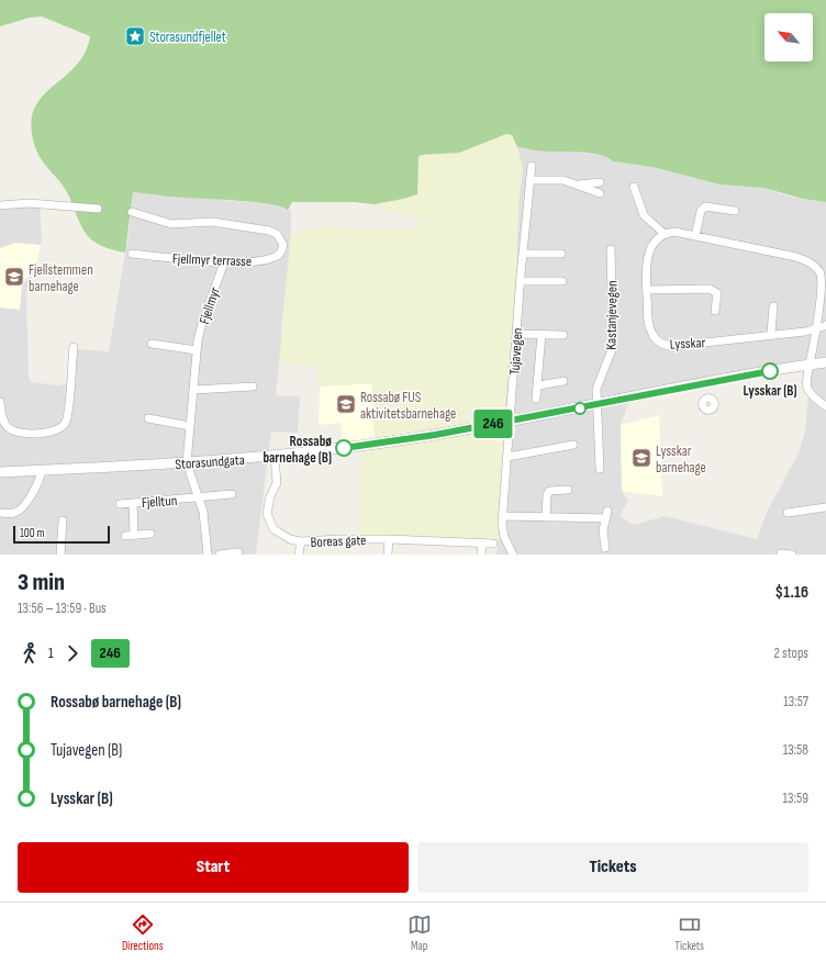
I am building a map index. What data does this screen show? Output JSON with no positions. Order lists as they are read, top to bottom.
{
  "streets": {
    "street": [
      "Fjellmyr terrasse",
      "Fjellmyr",
      "Kastanjevegen",
      "Lysskar",
      "Tujavegen",
      "Storasundgata",
      "Fjelltun",
      "Boreas gate"
    ]
  },
  "crossings": [
    ["Fjellmyr terrasse", "Fjellmyr"],
    ["Fjellmyr", "Storasundgata"],
    ["Fjellmyr", "Fjelltun"],
    ["Kastanjevegen", "Storasundgata"],
    ["Tujavegen", "Storasundgata"],
    ["Storasundgata", "Fjelltun"],
    ["Storasundgata", "Boreas gate"]
  ],
  "places": {
    "place": ["Storasundfjellet"],
    "school or university": ["Fjellstemmen barnehage", "Rossabø FUS aktivitetsbarnehage", "Lysskar barnehage"],
    "other": ["Lysskar (B)", "Rossabø barnehage (B)"]
  },
  "lines": ["bus line 246"],
  "scale_bar": "100 m",
  "north": "top left",
  "page": {
    "on_map": "246",
    "scale": "100 m",
    "heading": ["3 min", "13:56 – 13:59 · Bus", "$1.16"],
    "legs": ["1", "246", "2 stops"],
    "list": [
      {
        "name": "Rossabø barnehage (B)",
        "value": "13:57"
      },
      {
        "name": "Tujavegen (B)",
        "value": "13:58"
      },
      {
        "name": "Lysskar (B)",
        "value": "13:59"
      }
    ],
    "buttons": ["Start", "Tickets"],
    "tabs": ["Directions", "Map", "Tickets"]
  }
}
